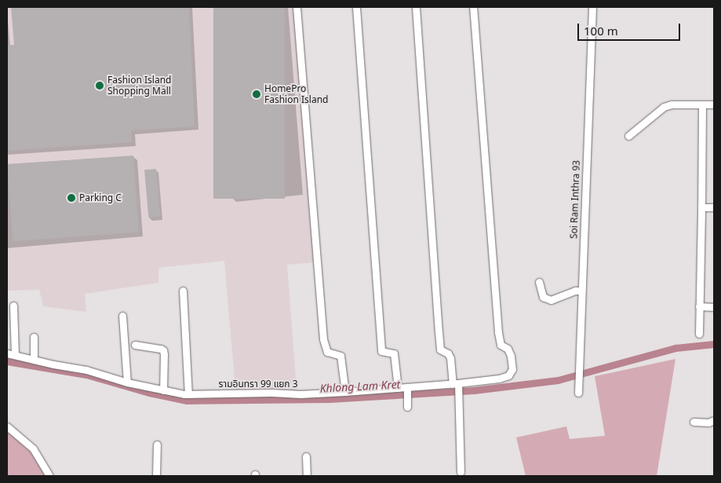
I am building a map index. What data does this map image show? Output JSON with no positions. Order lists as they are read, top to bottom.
{
  "streets": {
    "street": ["Soi Ram Inthra 93", "รามอินทรา 99 แยก 3"]
  },
  "water": ["Khlong Lam Kret"],
  "places": ["Fashion Island Shopping Mall", "HomePro Fashion Island", "Parking C"],
  "scale_bar": "100 m"
}
